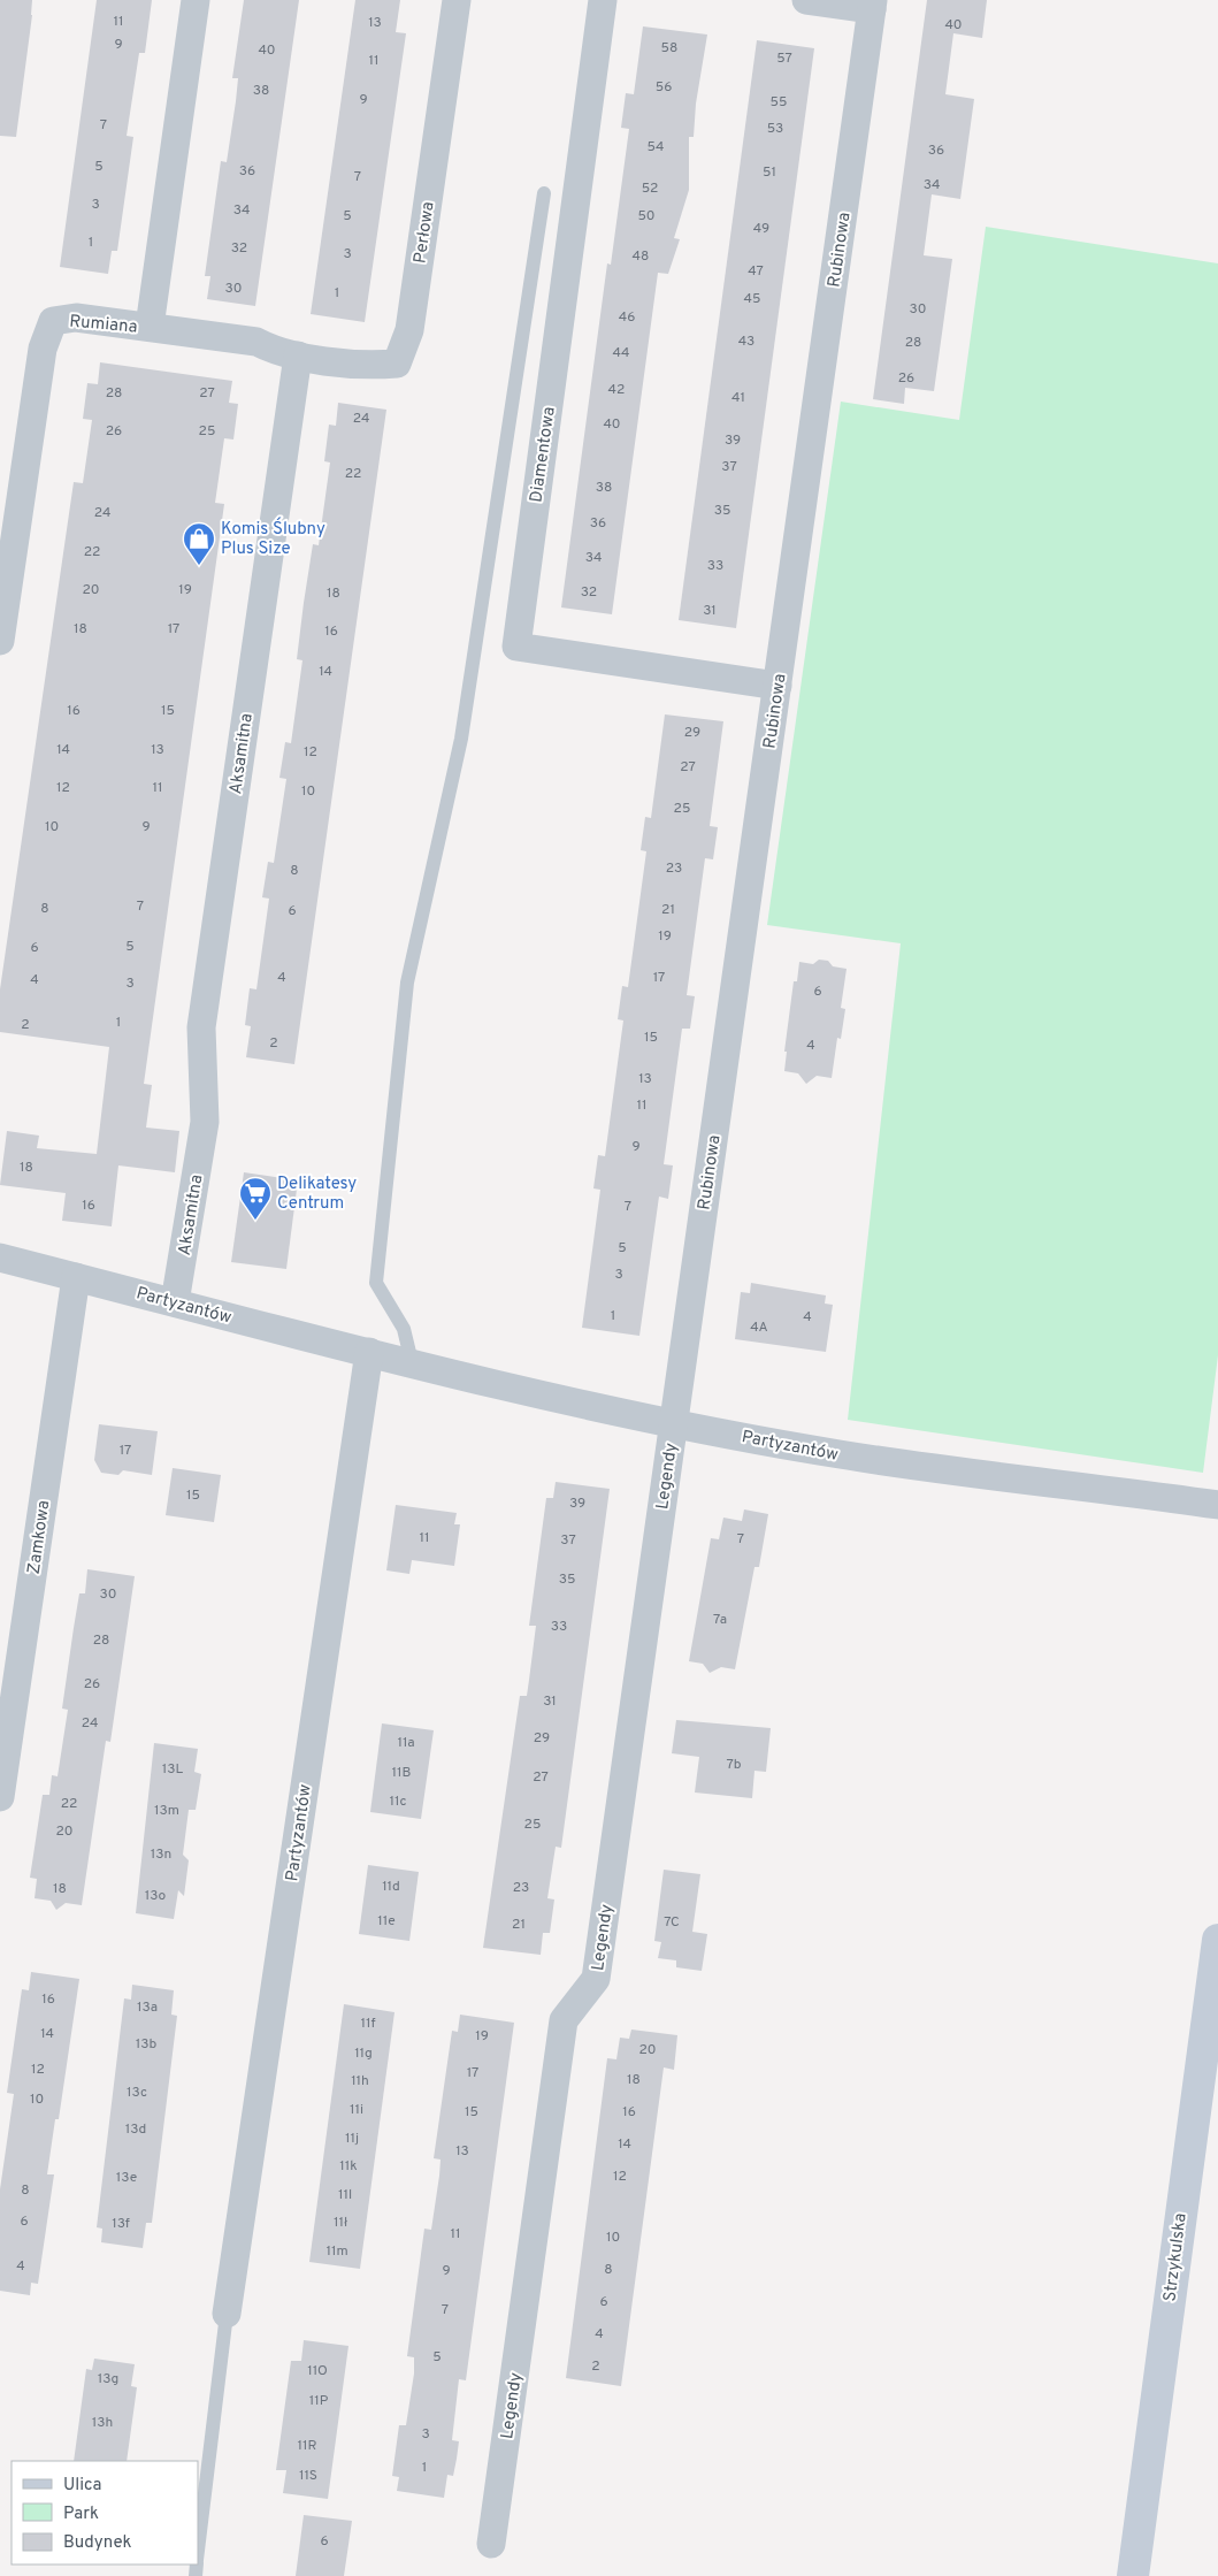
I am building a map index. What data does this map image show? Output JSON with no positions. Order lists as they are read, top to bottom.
{
  "streets": {
    "street": [
      "Perłowa",
      "Rubinowa",
      "Rumiana",
      "Diamentowa",
      "Aksamitna",
      "Partyzantów",
      "Legendy",
      "Zamkowa",
      "Strzykulska"
    ]
  },
  "crossings": [
    ["Perłowa", "Aksamitna"],
    ["Rubinowa", "Diamentowa"],
    ["Rubinowa", "Partyzantów"],
    ["Rubinowa", "Legendy"],
    ["Aksamitna", "Partyzantów"],
    ["Partyzantów", "Legendy"],
    ["Partyzantów", "Zamkowa"]
  ],
  "places": {
    "shop": ["Komis Ślubny Plus Size"],
    "supermarket": ["Delikatesy Centrum"]
  },
  "house_numbers": [
    "11",
    "13",
    "40",
    "9",
    "58",
    "40",
    "57",
    "11",
    "56",
    "38",
    "9",
    "55",
    "7",
    "53",
    "54",
    "36",
    "5",
    "36",
    "51",
    "7",
    "34",
    "52",
    "3",
    "34",
    "5",
    "50",
    "49",
    "1",
    "32",
    "3",
    "48",
    "47",
    "30",
    "1",
    "45",
    "30",
    "46",
    "43",
    "28",
    "44",
    "26",
    "42",
    "28",
    "27",
    "41",
    "24",
    "40",
    "26",
    "25",
    "39",
    "37",
    "22",
    "38",
    "35",
    "24",
    "36",
    "22",
    "34",
    "33",
    "20",
    "19",
    "32",
    "18",
    "31",
    "18",
    "17",
    "16",
    "14",
    "16",
    "15",
    "29",
    "14",
    "13",
    "12",
    "27",
    "12",
    "11",
    "10",
    "25",
    "10",
    "9",
    "23",
    "8",
    "7",
    "8",
    "21",
    "6",
    "19",
    "5",
    "6",
    "4",
    "17",
    "4",
    "3",
    "6",
    "1",
    "2",
    "15",
    "2",
    "4",
    "13",
    "11",
    "9",
    "18",
    "16",
    "7",
    "5",
    "3",
    "1",
    "4",
    "4A",
    "17",
    "15",
    "39",
    "11",
    "7",
    "37",
    "35",
    "30",
    "7a",
    "33",
    "28",
    "26",
    "31",
    "24",
    "29",
    "11a",
    "7b",
    "13L",
    "11B",
    "27",
    "11c",
    "22",
    "13m",
    "25",
    "20",
    "13n",
    "11d",
    "23",
    "18",
    "13o",
    "11e",
    "7C",
    "21",
    "16",
    "13a",
    "11f",
    "14",
    "19",
    "13b",
    "20",
    "11g",
    "12",
    "17",
    "18",
    "11h",
    "13c",
    "10",
    "11i",
    "15",
    "16",
    "13d",
    "11j",
    "14",
    "13",
    "11k",
    "12",
    "13e",
    "8",
    "11l",
    "6",
    "11ł",
    "13f",
    "11",
    "10",
    "11m",
    "4",
    "8",
    "9",
    "6",
    "7",
    "4",
    "5",
    "2",
    "11O",
    "13g",
    "11P",
    "13h",
    "3",
    "11R",
    "1",
    "11S",
    "6"
  ],
  "legend": ["Ulica", "Park", "Budynek"]
}
